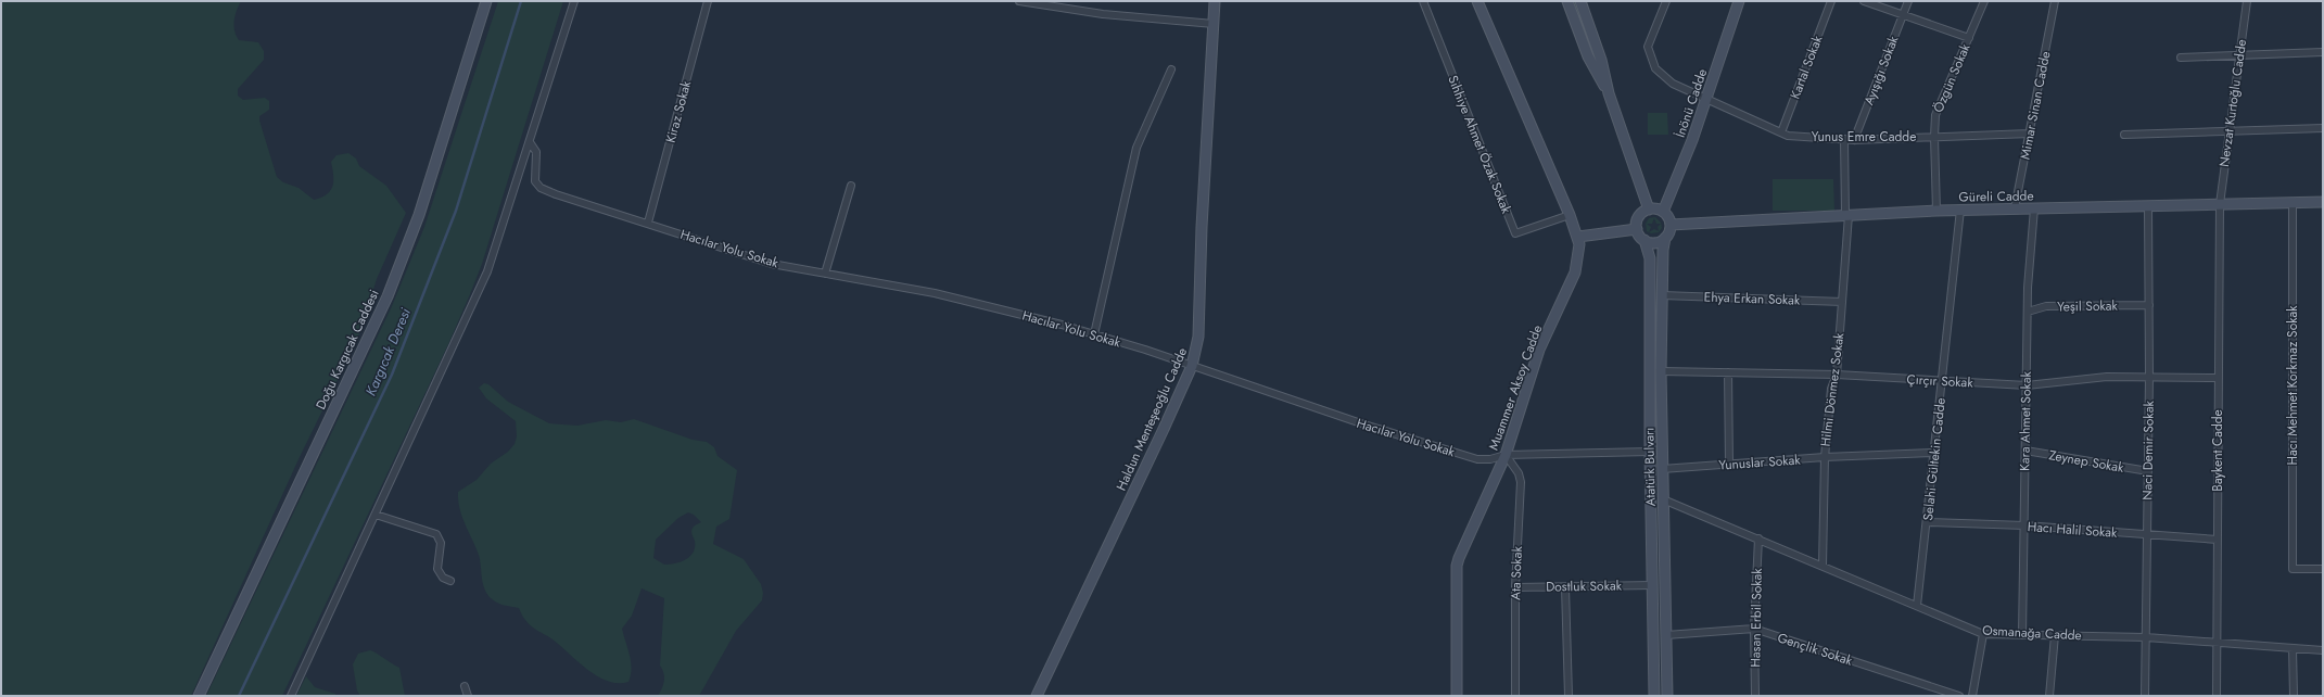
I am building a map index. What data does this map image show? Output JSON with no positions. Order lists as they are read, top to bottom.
{
  "streets": {
    "street": [
      "Kartal Sokak",
      "Ayışığı Sokak",
      "Özgün Sokak",
      "İnönü Cadde",
      "Nevzat Kurtoğlu Cadde",
      "Mimar Sinan Cadde",
      "Kiraz Sokak",
      "Yunus Emre Cadde",
      "Sıhhiye Ahmet Özak Sokak",
      "Güreli Cadde",
      "Hacılar Yolu Sokak",
      "Ehya Erkan Sokak",
      "Yeşil Sokak",
      "Doğu Kargıcak Caddesi",
      "Çırçır Sokak",
      "Hacı Mehmet Korkmaz Sokak",
      "Muammer Aksoy Cadde",
      "Hilmi Dönmez Sokak",
      "Haldun Menteşeoğlu Cadde",
      "Kara Ahmet Sokak",
      "Naci Demir Sokak",
      "Baykent Cadde",
      "Selahi Gültekin Cadde",
      "Zeynep Sokak",
      "Yunuslar Sokak",
      "Atatürk Bulvarı",
      "Hacı Halil Sokak",
      "Ata Sokak",
      "Dostluk Sokak",
      "Hasan Erbil Sokak",
      "Osmanağa Cadde",
      "Gençlik Sokak"
    ]
  },
  "crossings": [
    ["Kartal Sokak", "Yunus Emre Cadde"],
    ["Ayışığı Sokak", "Yunus Emre Cadde"],
    ["Özgün Sokak", "Yunus Emre Cadde"],
    ["Özgün Sokak", "Güreli Cadde"],
    ["İnönü Cadde", "Yunus Emre Cadde"],
    ["İnönü Cadde", "Güreli Cadde"],
    ["İnönü Cadde", "Atatürk Bulvarı"],
    ["Nevzat Kurtoğlu Cadde", "Güreli Cadde"],
    ["Nevzat Kurtoğlu Cadde", "Baykent Cadde"],
    ["Mimar Sinan Cadde", "Yunus Emre Cadde"],
    ["Mimar Sinan Cadde", "Güreli Cadde"],
    ["Kiraz Sokak", "Hacılar Yolu Sokak"],
    ["Sıhhiye Ahmet Özak Sokak", "Muammer Aksoy Cadde"],
    ["Güreli Cadde", "Hacı Mehmet Korkmaz Sokak"],
    ["Güreli Cadde", "Hilmi Dönmez Sokak"],
    ["Güreli Cadde", "Kara Ahmet Sokak"],
    ["Güreli Cadde", "Naci Demir Sokak"],
    ["Güreli Cadde", "Baykent Cadde"],
    ["Güreli Cadde", "Selahi Gültekin Cadde"],
    ["Güreli Cadde", "Atatürk Bulvarı"],
    ["Hacılar Yolu Sokak", "Muammer Aksoy Cadde"],
    ["Hacılar Yolu Sokak", "Haldun Menteşeoğlu Cadde"],
    ["Hacılar Yolu Sokak", "Atatürk Bulvarı"],
    ["Hacılar Yolu Sokak", "Ata Sokak"],
    ["Ehya Erkan Sokak", "Hilmi Dönmez Sokak"],
    ["Ehya Erkan Sokak", "Atatürk Bulvarı"],
    ["Yeşil Sokak", "Kara Ahmet Sokak"],
    ["Yeşil Sokak", "Naci Demir Sokak"],
    ["Çırçır Sokak", "Hilmi Dönmez Sokak"],
    ["Çırçır Sokak", "Kara Ahmet Sokak"],
    ["Çırçır Sokak", "Naci Demir Sokak"],
    ["Çırçır Sokak", "Baykent Cadde"],
    ["Çırçır Sokak", "Selahi Gültekin Cadde"],
    ["Çırçır Sokak", "Atatürk Bulvarı"],
    ["Muammer Aksoy Cadde", "Ata Sokak"],
    ["Hilmi Dönmez Sokak", "Yunuslar Sokak"],
    ["Hilmi Dönmez Sokak", "Osmanağa Cadde"],
    ["Kara Ahmet Sokak", "Zeynep Sokak"],
    ["Kara Ahmet Sokak", "Hacı Halil Sokak"],
    ["Kara Ahmet Sokak", "Osmanağa Cadde"],
    ["Naci Demir Sokak", "Zeynep Sokak"],
    ["Naci Demir Sokak", "Hacı Halil Sokak"],
    ["Naci Demir Sokak", "Osmanağa Cadde"],
    ["Baykent Cadde", "Hacı Halil Sokak"],
    ["Baykent Cadde", "Osmanağa Cadde"],
    ["Selahi Gültekin Cadde", "Yunuslar Sokak"],
    ["Selahi Gültekin Cadde", "Hacı Halil Sokak"],
    ["Selahi Gültekin Cadde", "Osmanağa Cadde"],
    ["Yunuslar Sokak", "Atatürk Bulvarı"],
    ["Atatürk Bulvarı", "Dostluk Sokak"],
    ["Atatürk Bulvarı", "Osmanağa Cadde"],
    ["Atatürk Bulvarı", "Gençlik Sokak"],
    ["Ata Sokak", "Dostluk Sokak"],
    ["Hasan Erbil Sokak", "Osmanağa Cadde"],
    ["Hasan Erbil Sokak", "Gençlik Sokak"]
  ],
  "water": ["Kargıcak Deresi"]
}
